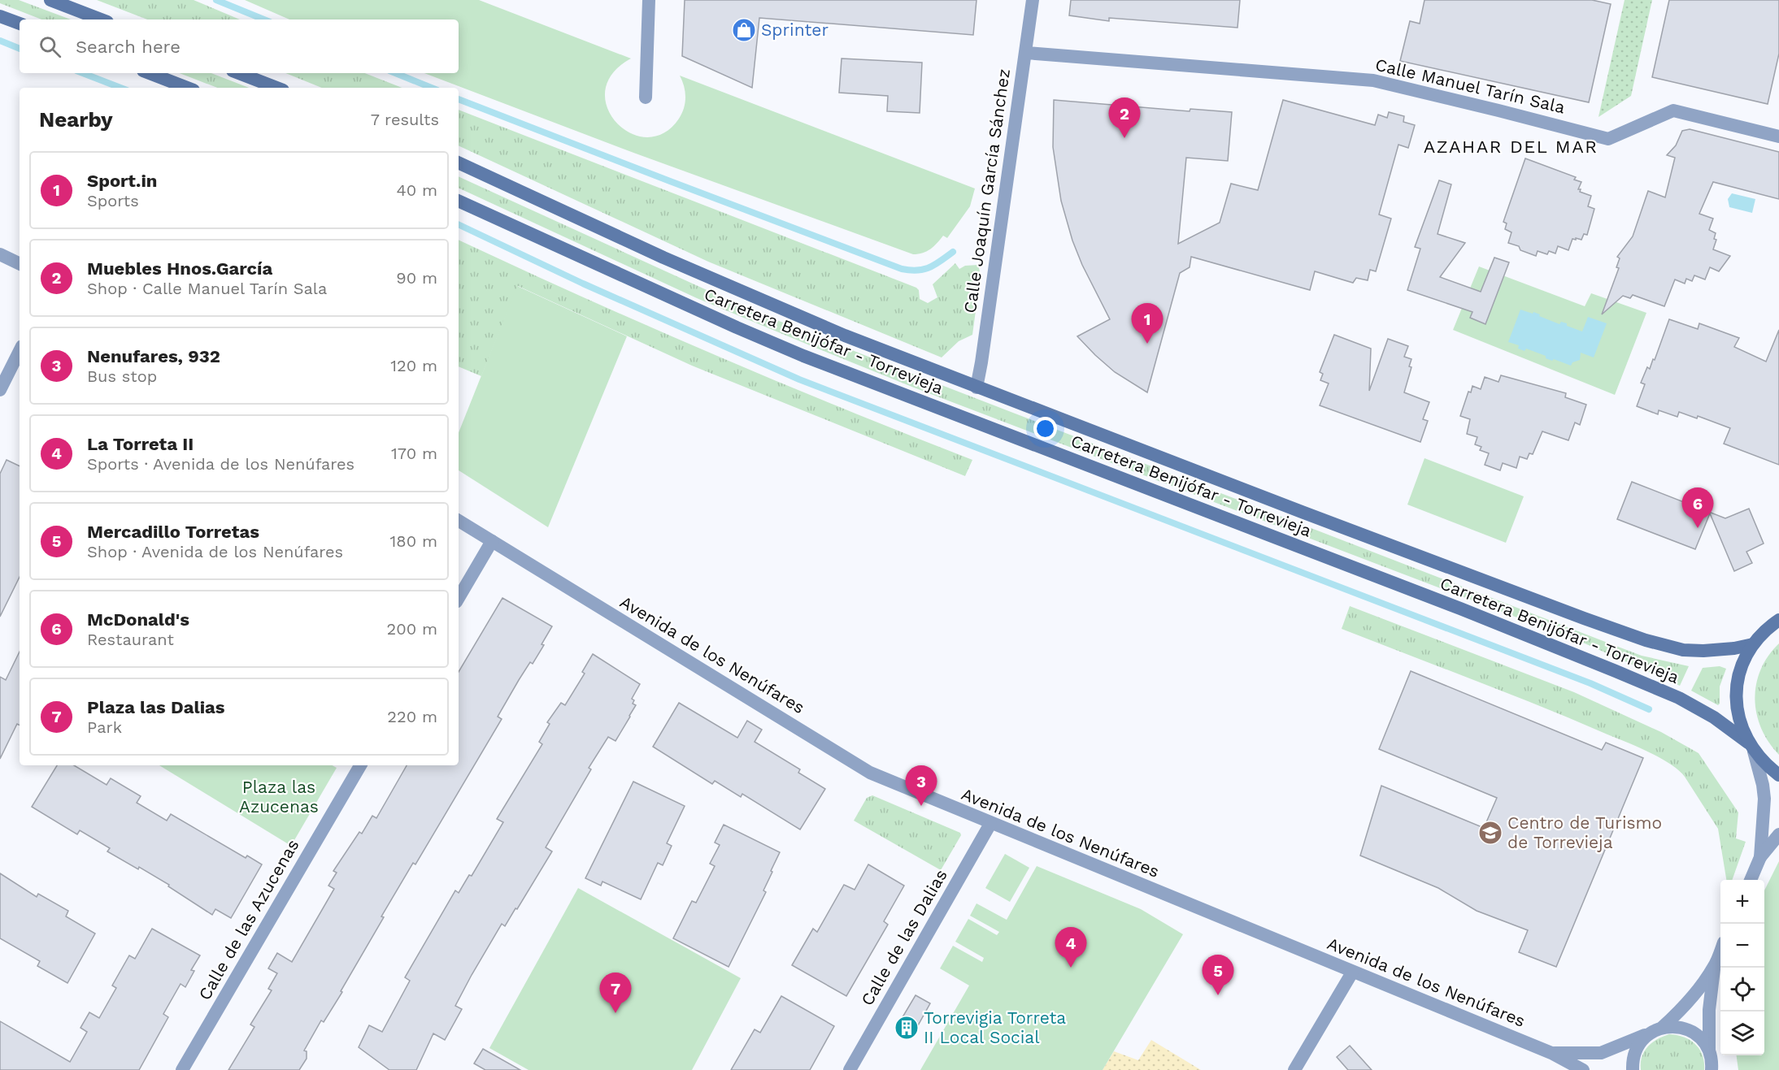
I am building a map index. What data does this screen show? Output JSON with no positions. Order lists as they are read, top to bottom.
{
  "streets": {
    "main road": ["Carretera Benijófar - Torrevieja"],
    "street": [
      "Calle Manuel Tarín Sala",
      "Calle Joaquín García Sánchez",
      "Avenida de los Nenúfares",
      "Calle de las Azucenas",
      "Calle de las Dalias"
    ]
  },
  "crossings": [
    ["Calle Manuel Tarín Sala", "Calle Joaquín García Sánchez"],
    ["Calle Joaquín García Sánchez", "Carretera Benijófar - Torrevieja"],
    ["Avenida de los Nenúfares", "Calle de las Dalias"]
  ],
  "districts": ["AZAHAR DEL MAR"],
  "parks": ["Plaza las Azucenas"],
  "places": {
    "shop": ["Sprinter"],
    "school or university": ["Centro de Turismo de Torrevieja"],
    "building": ["Torrevigia Torreta II Local Social"]
  },
  "page": {
    "search": "Search here",
    "heading": ["Nearby", "7 results"],
    "pins": [
      "2",
      "1",
      "6",
      "3",
      "4",
      "5",
      "7"
    ],
    "list": [
      {
        "mark": "1",
        "name": "Sport.in",
        "note": "Sports",
        "value": "40 m"
      },
      {
        "mark": "2",
        "name": "Muebles Hnos.García",
        "note": "Shop · Calle Manuel Tarín Sala",
        "value": "90 m"
      },
      {
        "mark": "3",
        "name": "Nenufares, 932",
        "note": "Bus stop",
        "value": "120 m"
      },
      {
        "mark": "4",
        "name": "La Torreta II",
        "note": "Sports · Avenida de los Nenúfares",
        "value": "170 m"
      },
      {
        "mark": "5",
        "name": "Mercadillo Torretas",
        "note": "Shop · Avenida de los Nenúfares",
        "value": "180 m"
      },
      {
        "mark": "6",
        "name": "McDonald's",
        "note": "Restaurant",
        "value": "200 m"
      },
      {
        "mark": "7",
        "name": "Plaza las Dalias",
        "note": "Park",
        "value": "220 m"
      }
    ],
    "map_buttons": ["+", "−"]
  }
}
